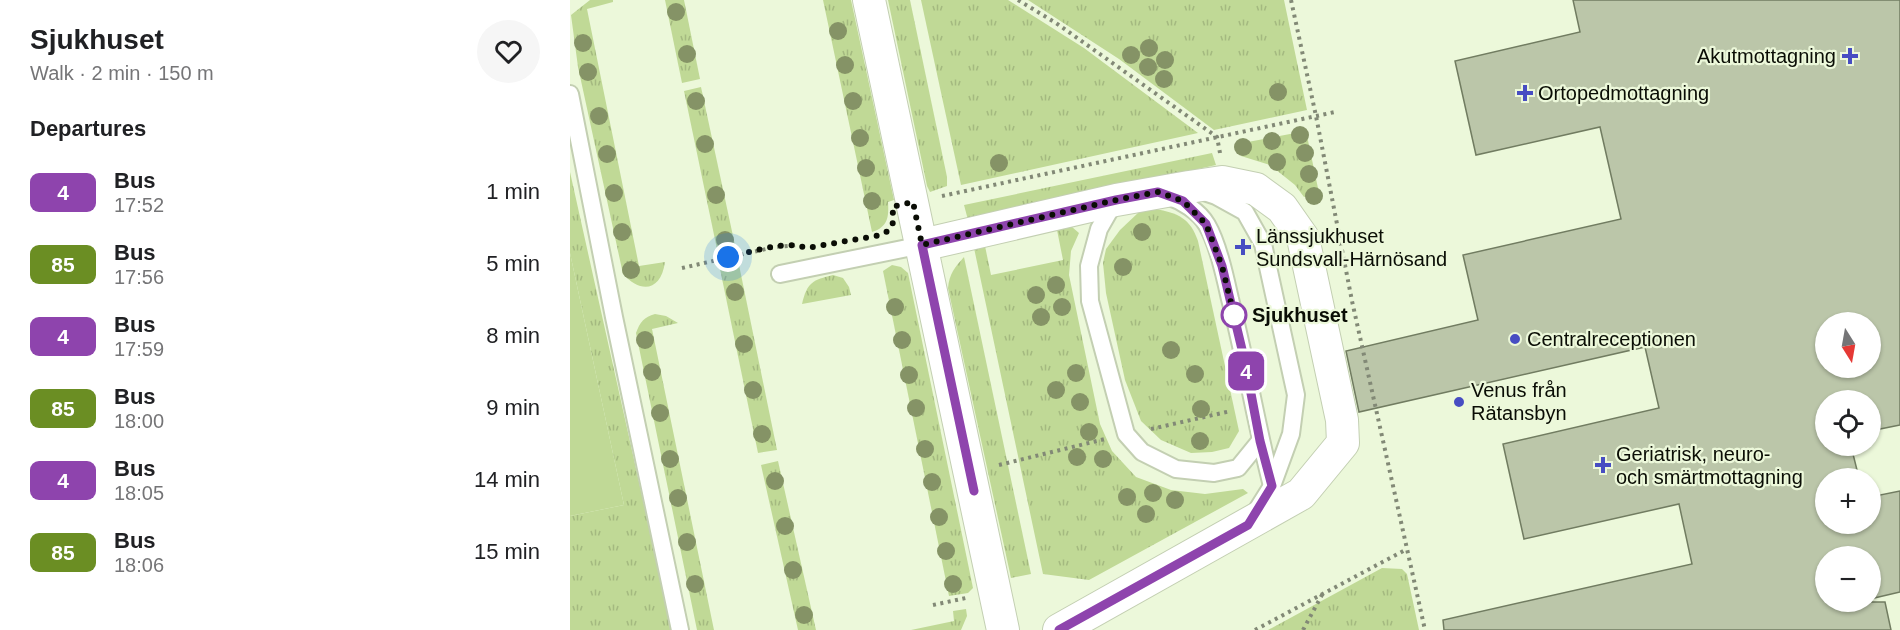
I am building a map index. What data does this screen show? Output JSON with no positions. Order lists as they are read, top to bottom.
{
  "places": {
    "health": [
      "Akutmottagning",
      "Ortopedmottagning",
      "Länssjukhuset Sundsvall-Härnösand",
      "Geriatrisk, neuro- och smärtmottagning"
    ],
    "other": ["Sjukhuset", "Centralreceptionen", "Venus från Rätansbyn"]
  },
  "lines": ["bus line 4"],
  "north": "bottom",
  "page": {
    "heading": [
      ["Sjukhuset", "Walk · 2 min · 150 m"],
      "Departures"
    ],
    "on_map": "4",
    "list": [
      {
        "mark": "4",
        "name": "Bus",
        "note": "17:52",
        "value": "1 min"
      },
      {
        "mark": "85",
        "name": "Bus",
        "note": "17:56",
        "value": "5 min"
      },
      {
        "mark": "4",
        "name": "Bus",
        "note": "17:59",
        "value": "8 min"
      },
      {
        "mark": "85",
        "name": "Bus",
        "note": "18:00",
        "value": "9 min"
      },
      {
        "mark": "4",
        "name": "Bus",
        "note": "18:05",
        "value": "14 min"
      },
      {
        "mark": "85",
        "name": "Bus",
        "note": "18:06",
        "value": "15 min"
      }
    ],
    "map_buttons": ["+", "−"]
  }
}
